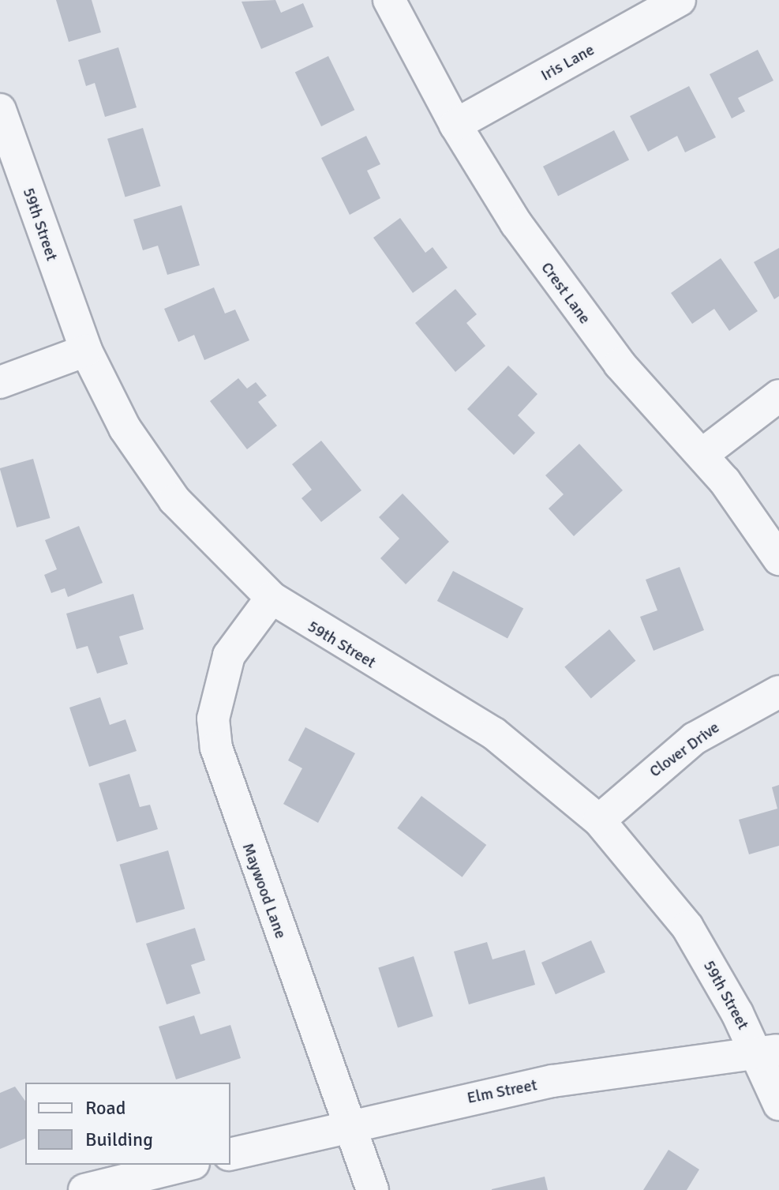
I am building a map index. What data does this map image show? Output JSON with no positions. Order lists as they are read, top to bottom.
{
  "streets": {
    "street": [
      "Iris Lane",
      "59th Street",
      "Crest Lane",
      "Clover Drive",
      "Maywood Lane",
      "Elm Street"
    ]
  },
  "crossings": [
    ["Iris Lane", "Crest Lane"],
    ["59th Street", "Clover Drive"],
    ["59th Street", "Maywood Lane"],
    ["59th Street", "Elm Street"],
    ["Maywood Lane", "Elm Street"]
  ],
  "legend": ["Road", "Building"]
}
